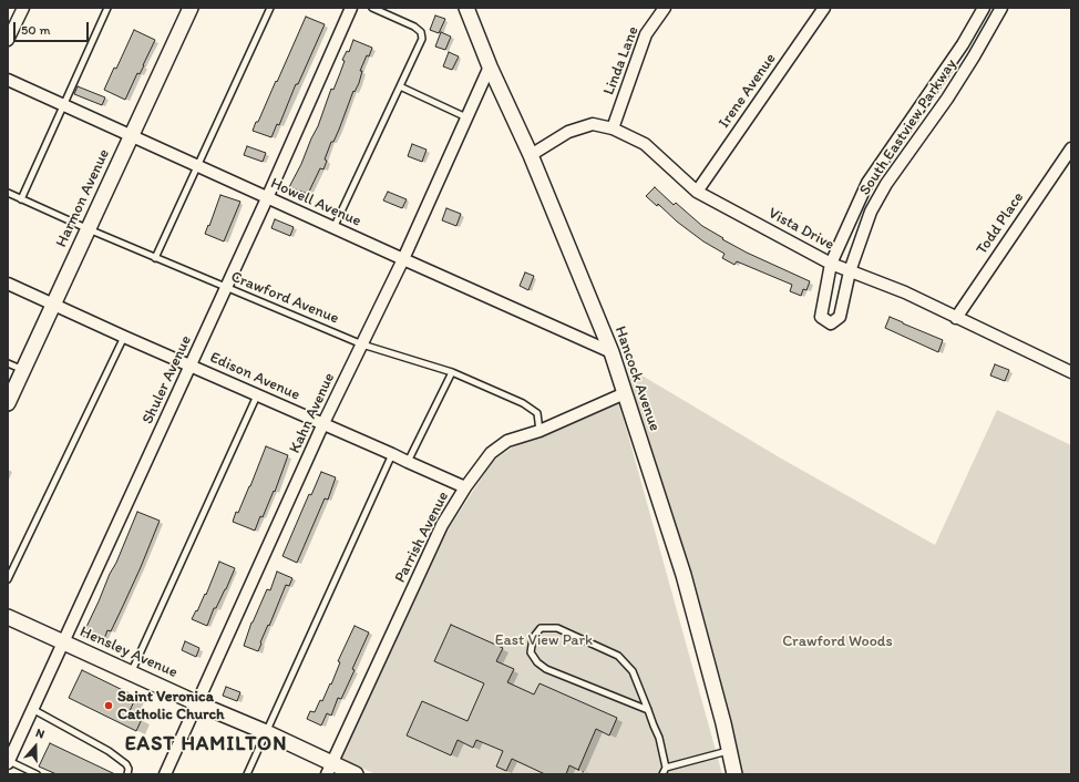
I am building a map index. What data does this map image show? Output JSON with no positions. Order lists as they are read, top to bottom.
{
  "streets": {
    "street": [
      "Linda Lane",
      "Irene Avenue",
      "South Eastview Parkway",
      "Harmon Avenue",
      "Howell Avenue",
      "Todd Place",
      "Vista Drive",
      "Edison Avenue",
      "Hancock Avenue",
      "Shuler Avenue",
      "Kahn Avenue",
      "Parrish Avenue",
      "Hensley Avenue"
    ],
    "lane": ["Crawford Avenue"]
  },
  "crossings": [
    ["Linda Lane", "Vista Drive"],
    ["Irene Avenue", "Vista Drive"],
    ["South Eastview Parkway", "Vista Drive"],
    ["Harmon Avenue", "Howell Avenue"],
    ["Harmon Avenue", "Crawford Avenue"],
    ["Harmon Avenue", "Edison Avenue"],
    ["Howell Avenue", "Hancock Avenue"],
    ["Howell Avenue", "Shuler Avenue"],
    ["Howell Avenue", "Kahn Avenue"],
    ["Todd Place", "Vista Drive"],
    ["Vista Drive", "Hancock Avenue"],
    ["Crawford Avenue", "Shuler Avenue"],
    ["Crawford Avenue", "Kahn Avenue"],
    ["Crawford Avenue", "Parrish Avenue"],
    ["Edison Avenue", "Shuler Avenue"],
    ["Edison Avenue", "Kahn Avenue"],
    ["Edison Avenue", "Parrish Avenue"],
    ["Hancock Avenue", "Kahn Avenue"],
    ["Hancock Avenue", "Parrish Avenue"],
    ["Shuler Avenue", "Hensley Avenue"],
    ["Kahn Avenue", "Hensley Avenue"],
    ["Parrish Avenue", "Hensley Avenue"]
  ],
  "districts": ["EAST HAMILTON"],
  "parks": ["East View Park", "Crawford Woods"],
  "places": ["Saint Veronica Catholic Church"],
  "scale_bar": "50 m",
  "north": "top"
}
